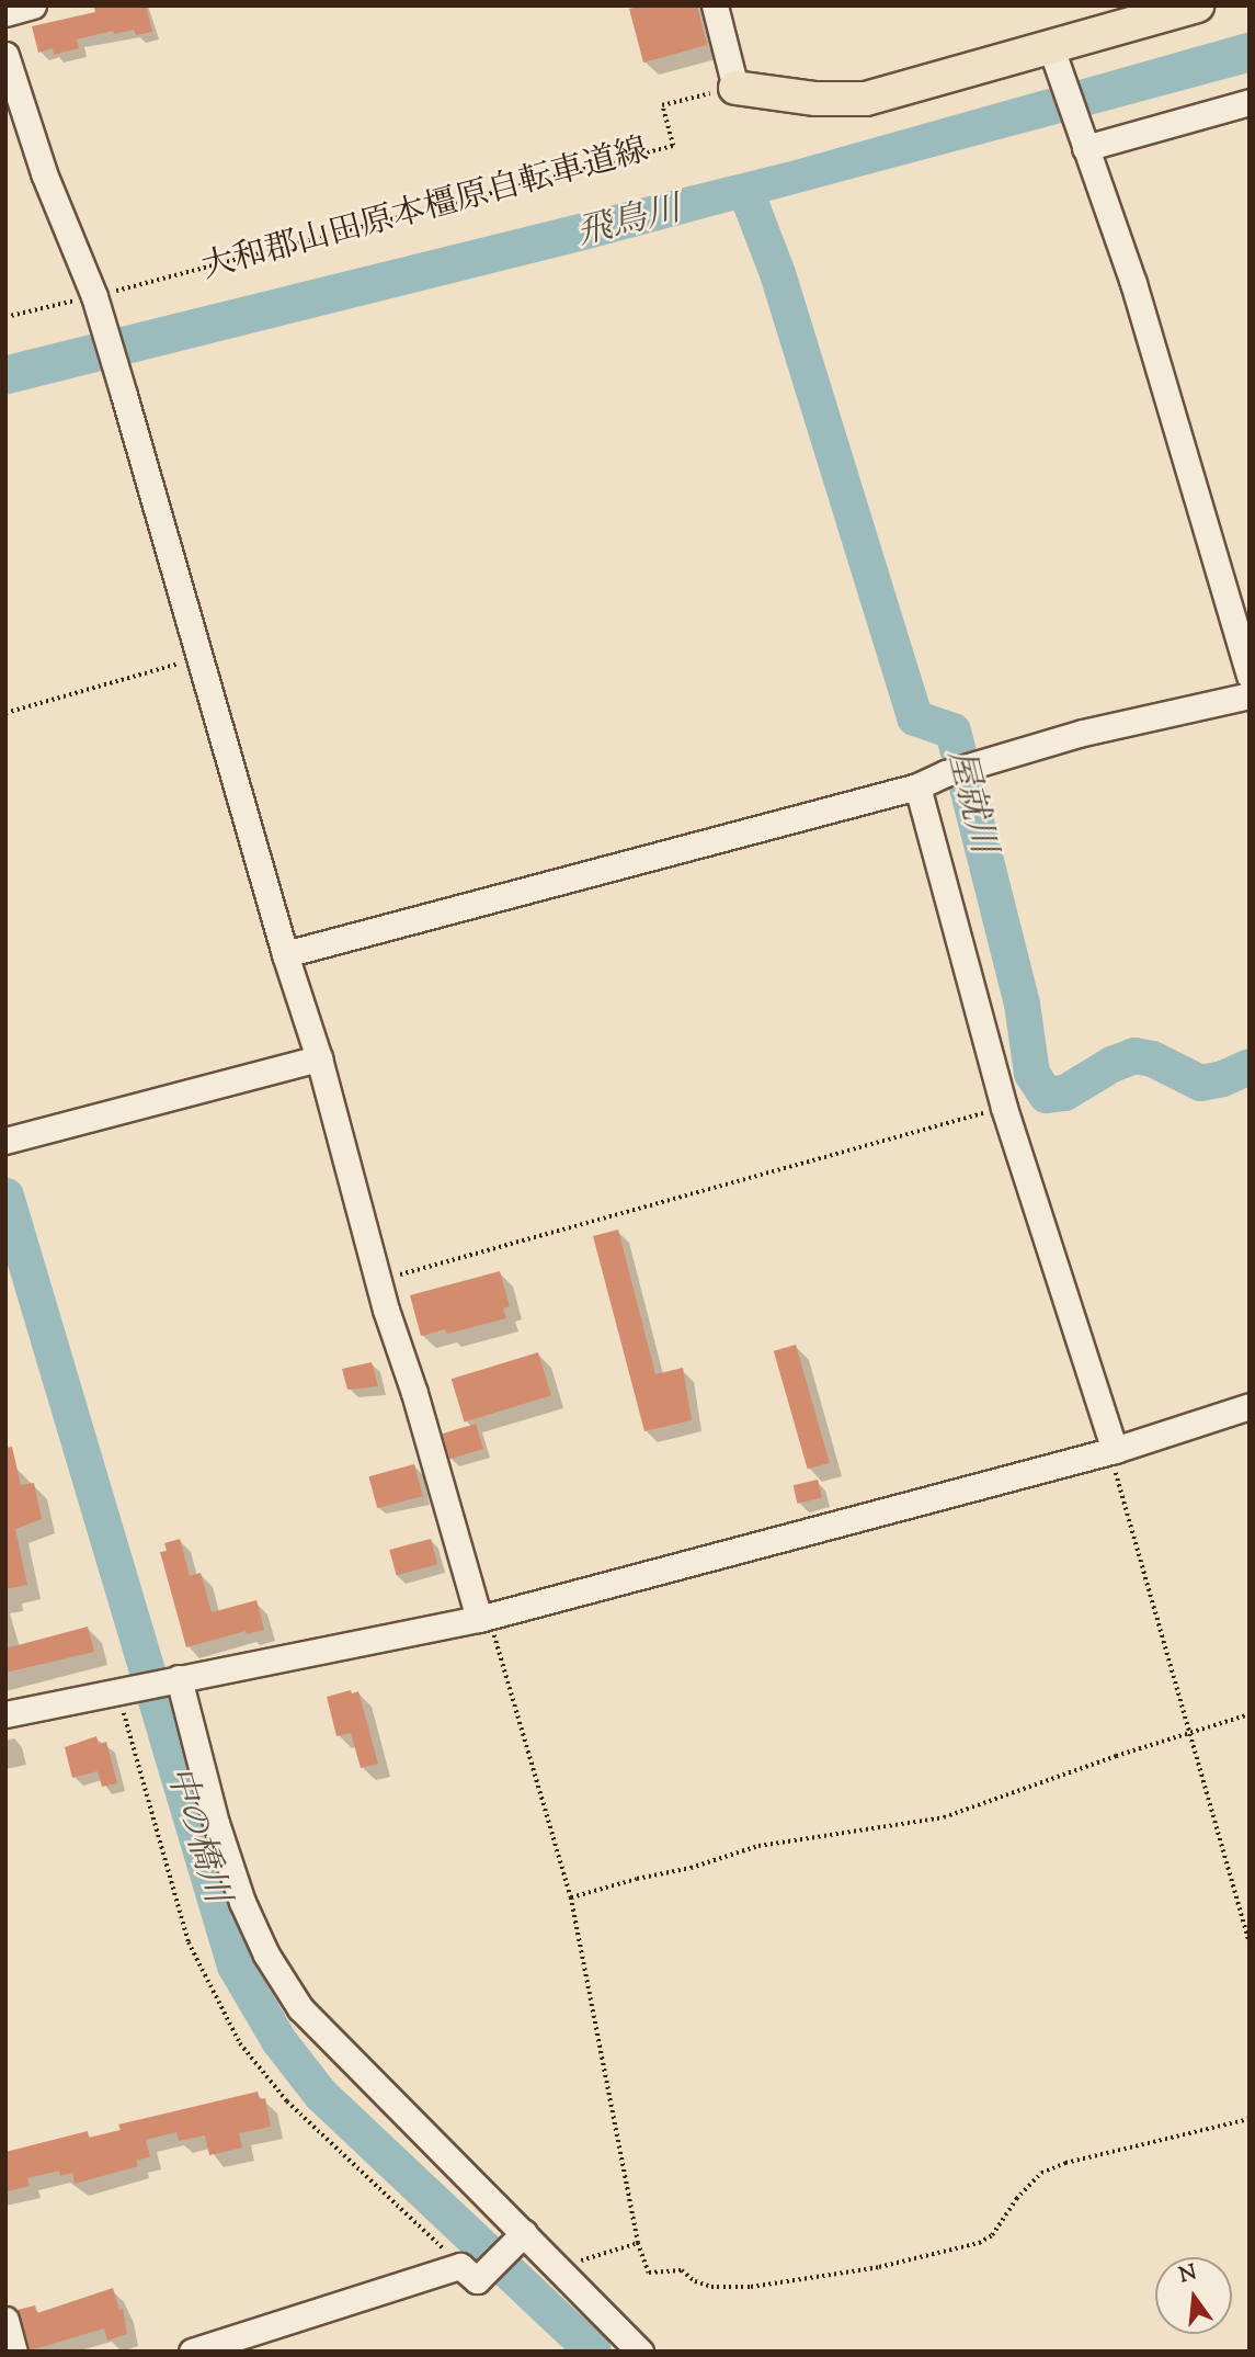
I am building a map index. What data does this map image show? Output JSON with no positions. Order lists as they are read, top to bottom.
{
  "streets": {
    "path": ["大和郡山田原本橿原自転車道線"]
  },
  "water": ["飛鳥川", "屋就川", "中の橋川"],
  "north": "top"
}
